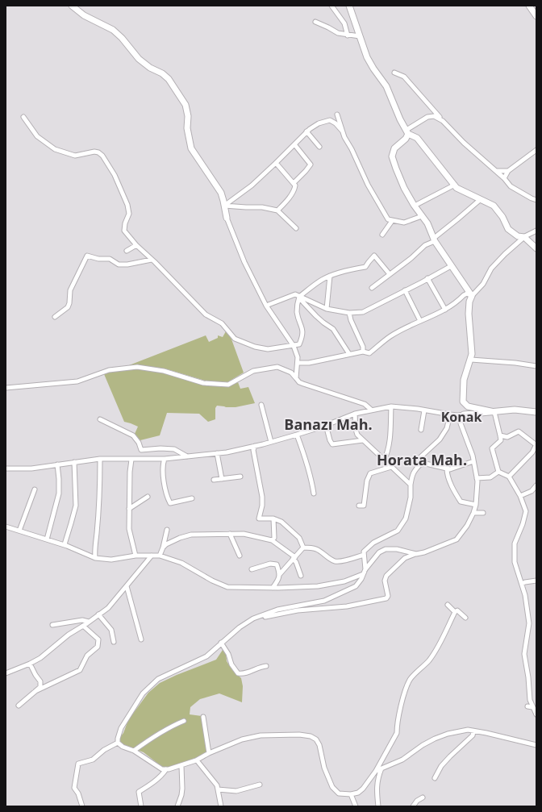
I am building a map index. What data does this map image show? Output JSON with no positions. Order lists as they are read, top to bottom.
{
  "districts": ["Konak", "Banazı Mah.", "Horata Mah."]
}
